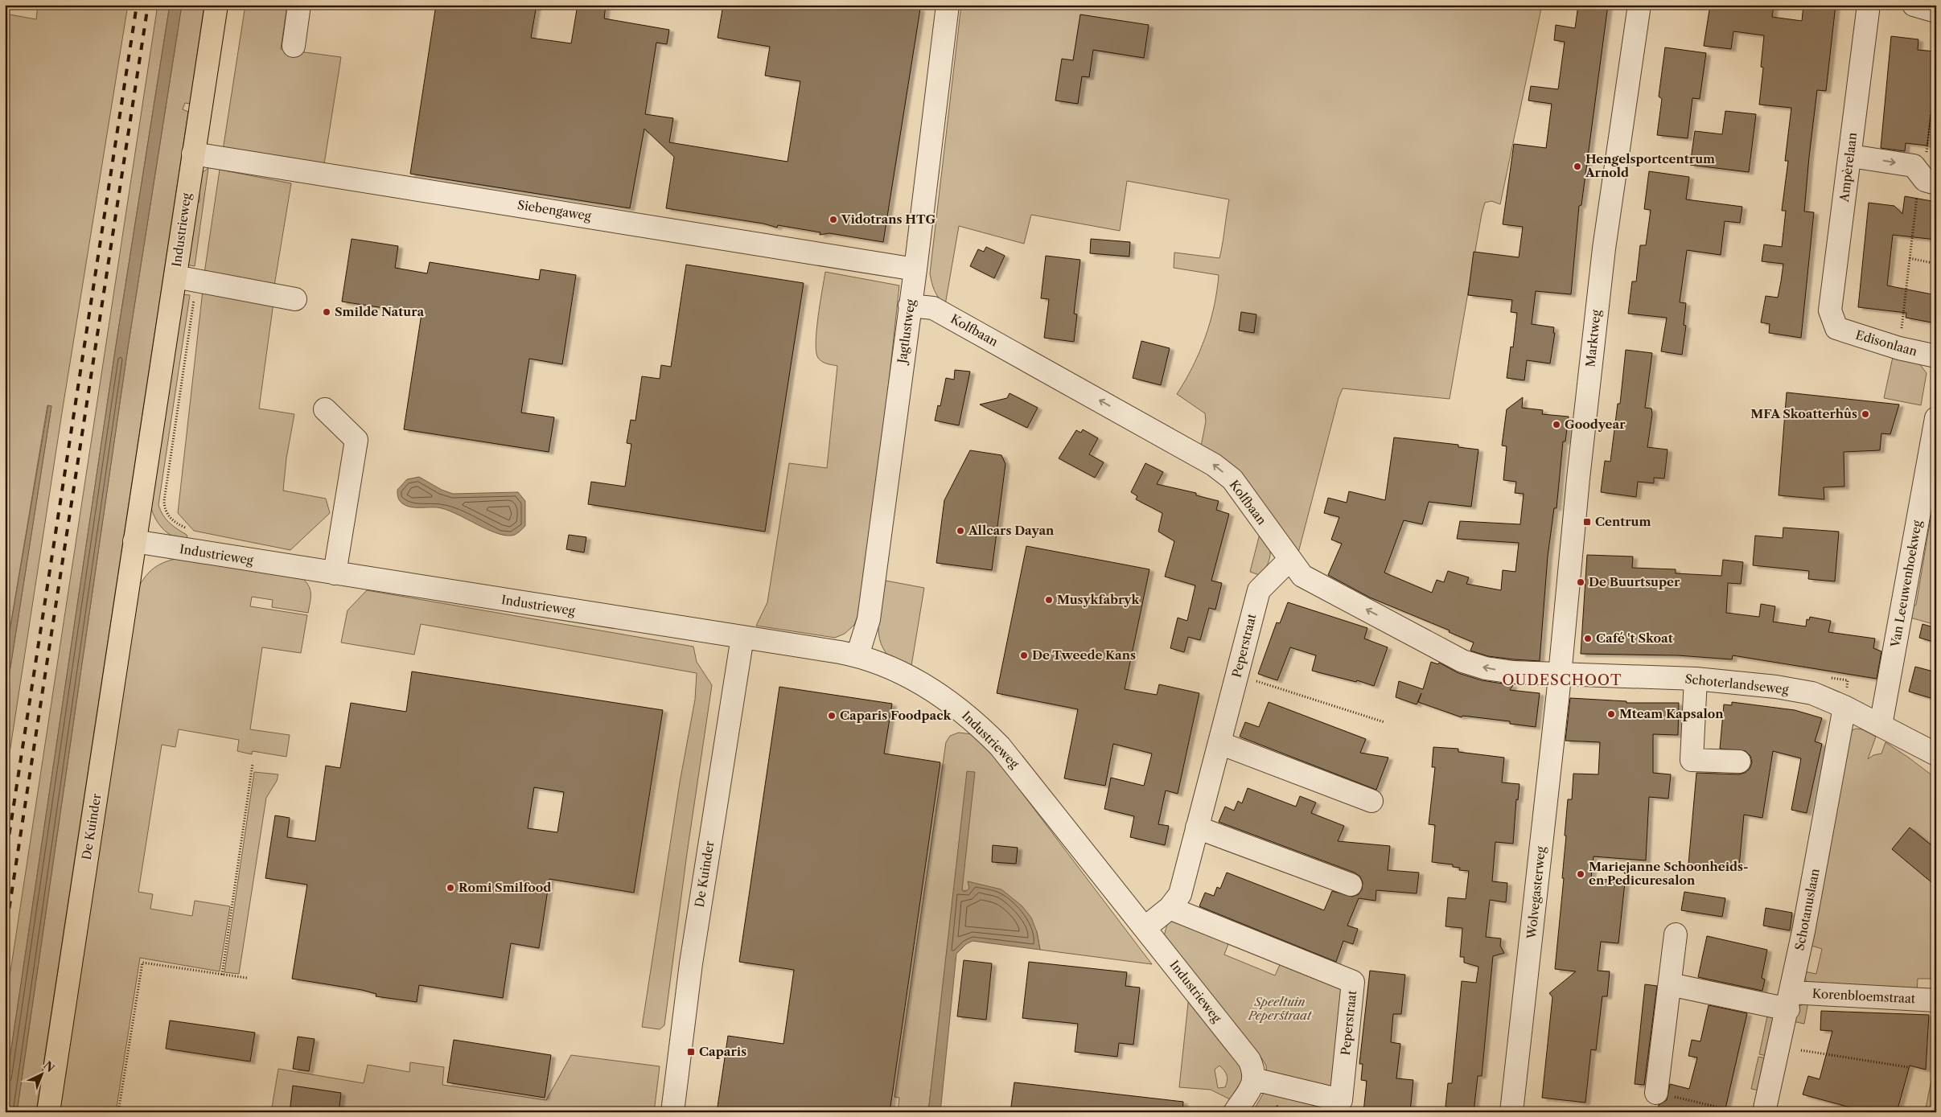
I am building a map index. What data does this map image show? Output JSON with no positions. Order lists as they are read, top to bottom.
{
  "streets": {
    "main road": ["Industrieweg", "De Kuinder"],
    "street": [
      "Ampèrelaan",
      "Siebengaweg",
      "Kolfbaan",
      "Jagtlustweg",
      "Marktweg",
      "Edisonlaan",
      "Van Leeuwenhoekweg",
      "Peperstraat",
      "Schoterlandseweg",
      "Wolvegasterweg",
      "Schotanuslaan",
      "Korenbloemstraat"
    ]
  },
  "crossings": [
    ["Ampèrelaan", "Edisonlaan"],
    ["Siebengaweg", "Industrieweg"],
    ["Siebengaweg", "Jagtlustweg"],
    ["Industrieweg", "Jagtlustweg"],
    ["Industrieweg", "Peperstraat"],
    ["Industrieweg", "De Kuinder"],
    ["Kolfbaan", "Jagtlustweg"],
    ["Kolfbaan", "Marktweg"],
    ["Kolfbaan", "Peperstraat"],
    ["Kolfbaan", "Schoterlandseweg"],
    ["Kolfbaan", "Wolvegasterweg"],
    ["Marktweg", "Schoterlandseweg"],
    ["Marktweg", "Wolvegasterweg"],
    ["Van Leeuwenhoekweg", "Schoterlandseweg"],
    ["Schoterlandseweg", "Wolvegasterweg"],
    ["Schoterlandseweg", "Schotanuslaan"],
    ["Schotanuslaan", "Korenbloemstraat"]
  ],
  "one_way": ["Kolfbaan"],
  "districts": ["OUDESCHOOT"],
  "parks": ["Speeltuin Peperstraat"],
  "places": {
    "other": [
      "Hengelsportcentrum Arnold",
      "Vidotrans HTG",
      "Smilde Natura",
      "MFA Skoatterhûs",
      "Goodyear",
      "Allcars Dayan",
      "De Buurtsuper",
      "Musykfabryk",
      "Café 't Skoat",
      "De Tweede Kans",
      "Mteam Kapsalon",
      "Caparis Foodpack",
      "Mariejanne Schoonheids- en Pedicuresalon",
      "Romi Smilfood"
    ],
    "transit": ["Centrum", "Caparis"]
  },
  "north": "top right"
}
